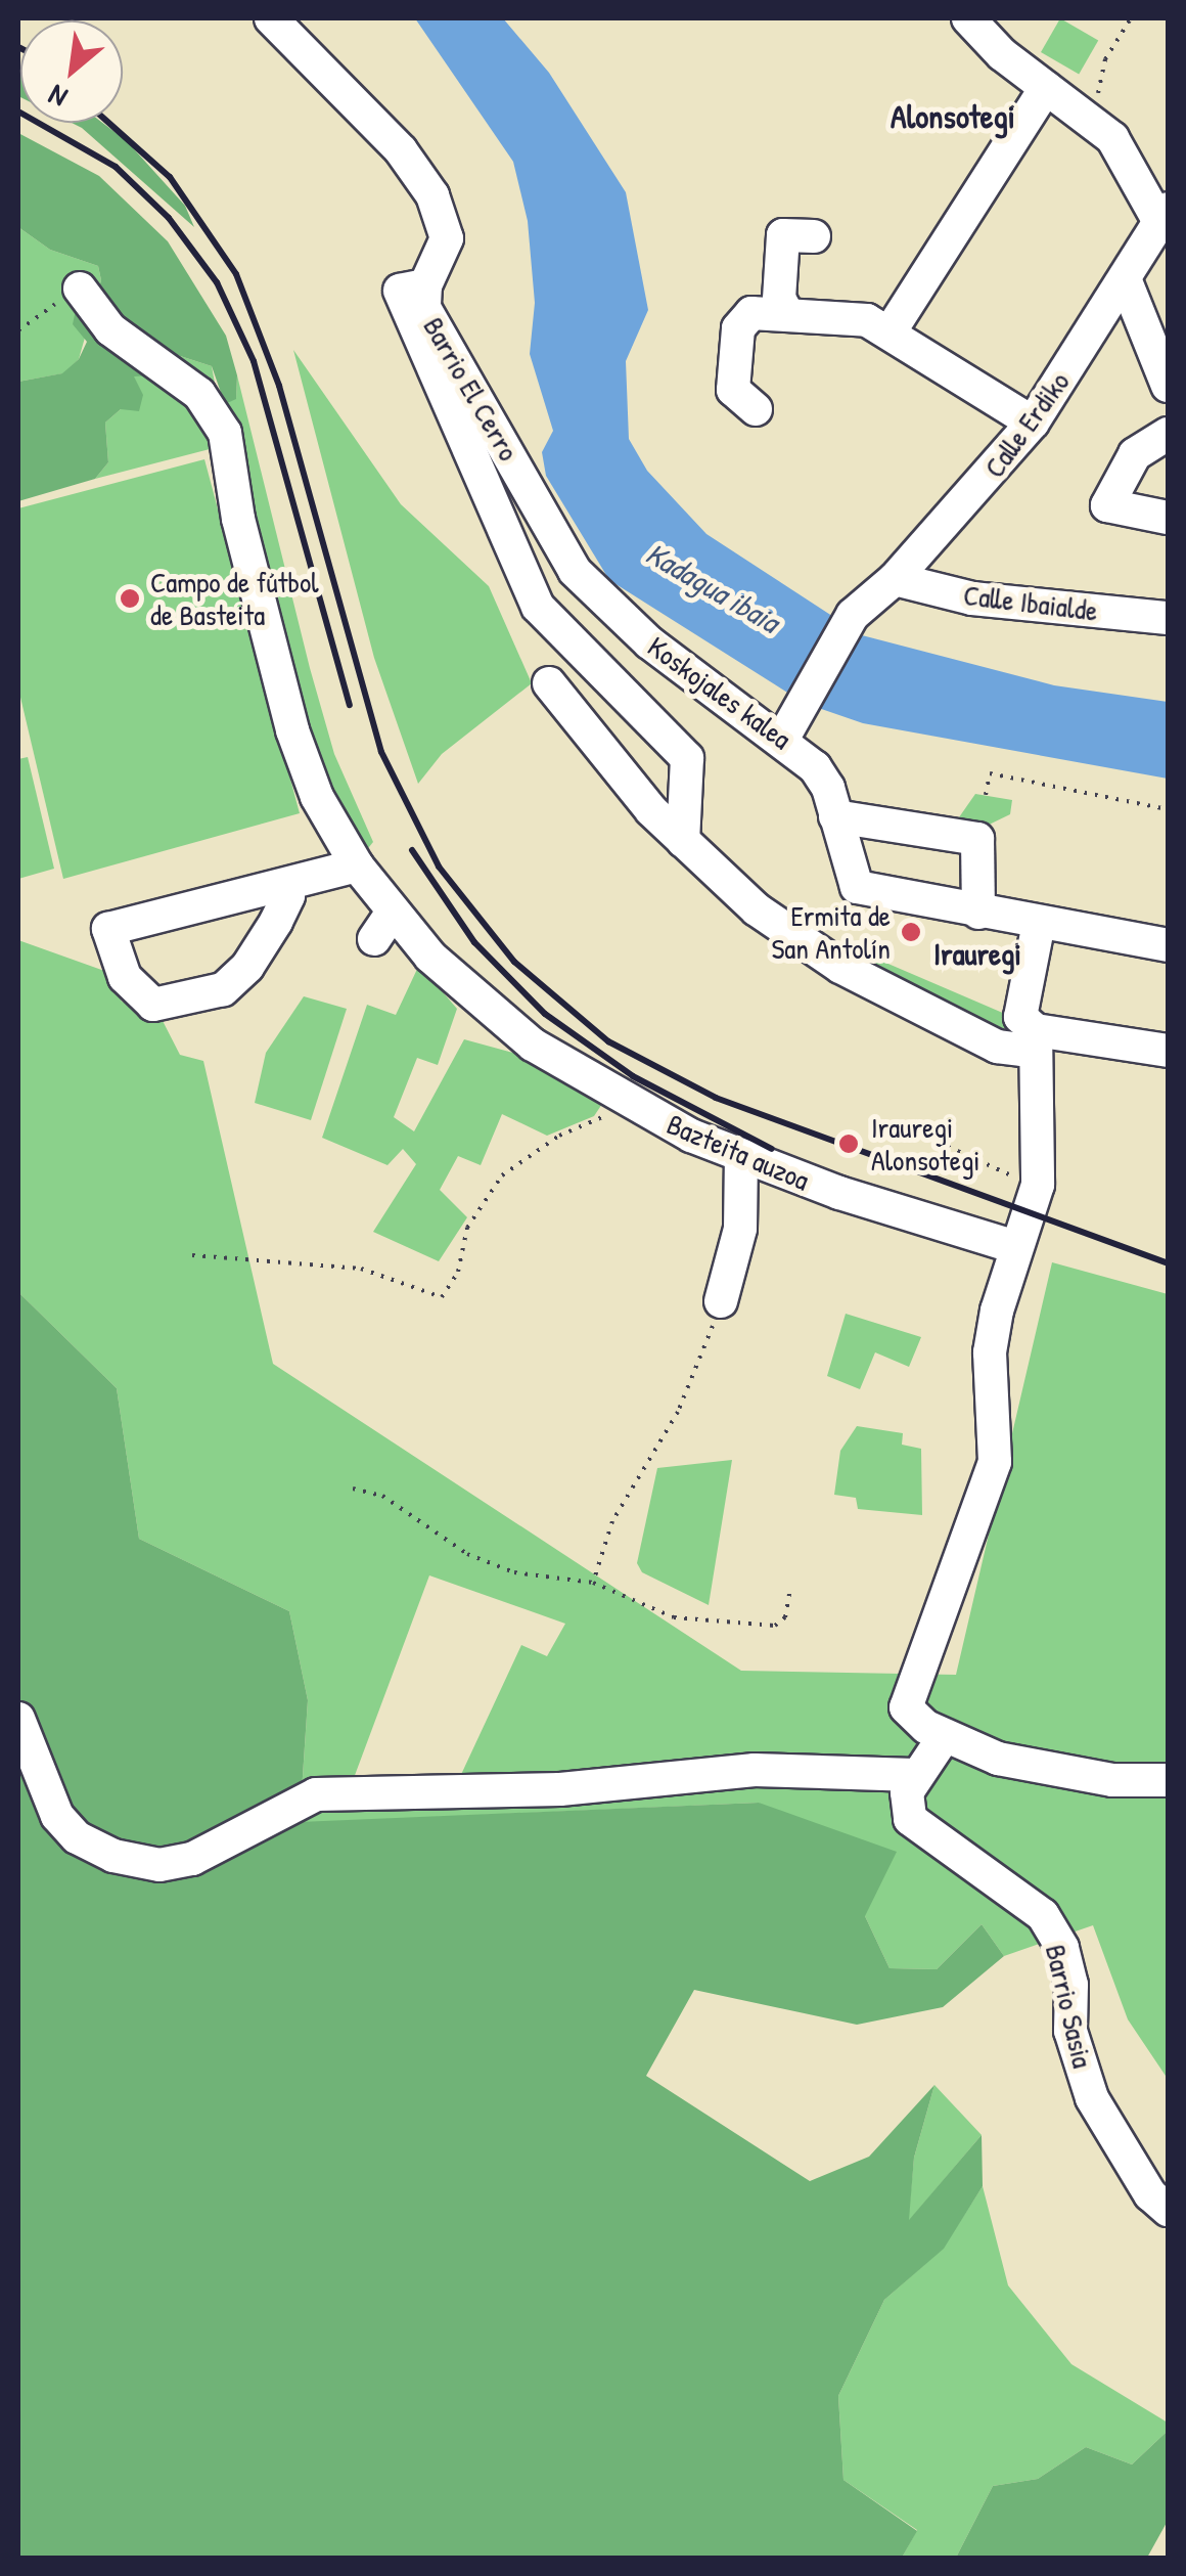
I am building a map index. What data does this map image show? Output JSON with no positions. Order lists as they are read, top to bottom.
{
  "streets": {
    "street": [
      "Barrio El Cerro",
      "Calle Erdiko",
      "Calle Ibaialde",
      "Koskojales kalea",
      "Bazteita auzoa",
      "Barrio Sasia"
    ]
  },
  "crossings": [
    ["Barrio El Cerro", "Koskojales kalea"],
    ["Calle Erdiko", "Calle Ibaialde"],
    ["Calle Erdiko", "Koskojales kalea"]
  ],
  "districts": ["Alonsotegi", "Irauregi"],
  "water": ["Kadagua ibaia"],
  "places": ["Campo de fútbol de Basteita", "Ermita de San Antolín", "Irauregi Alonsotegi"],
  "north": "bottom left"
}
